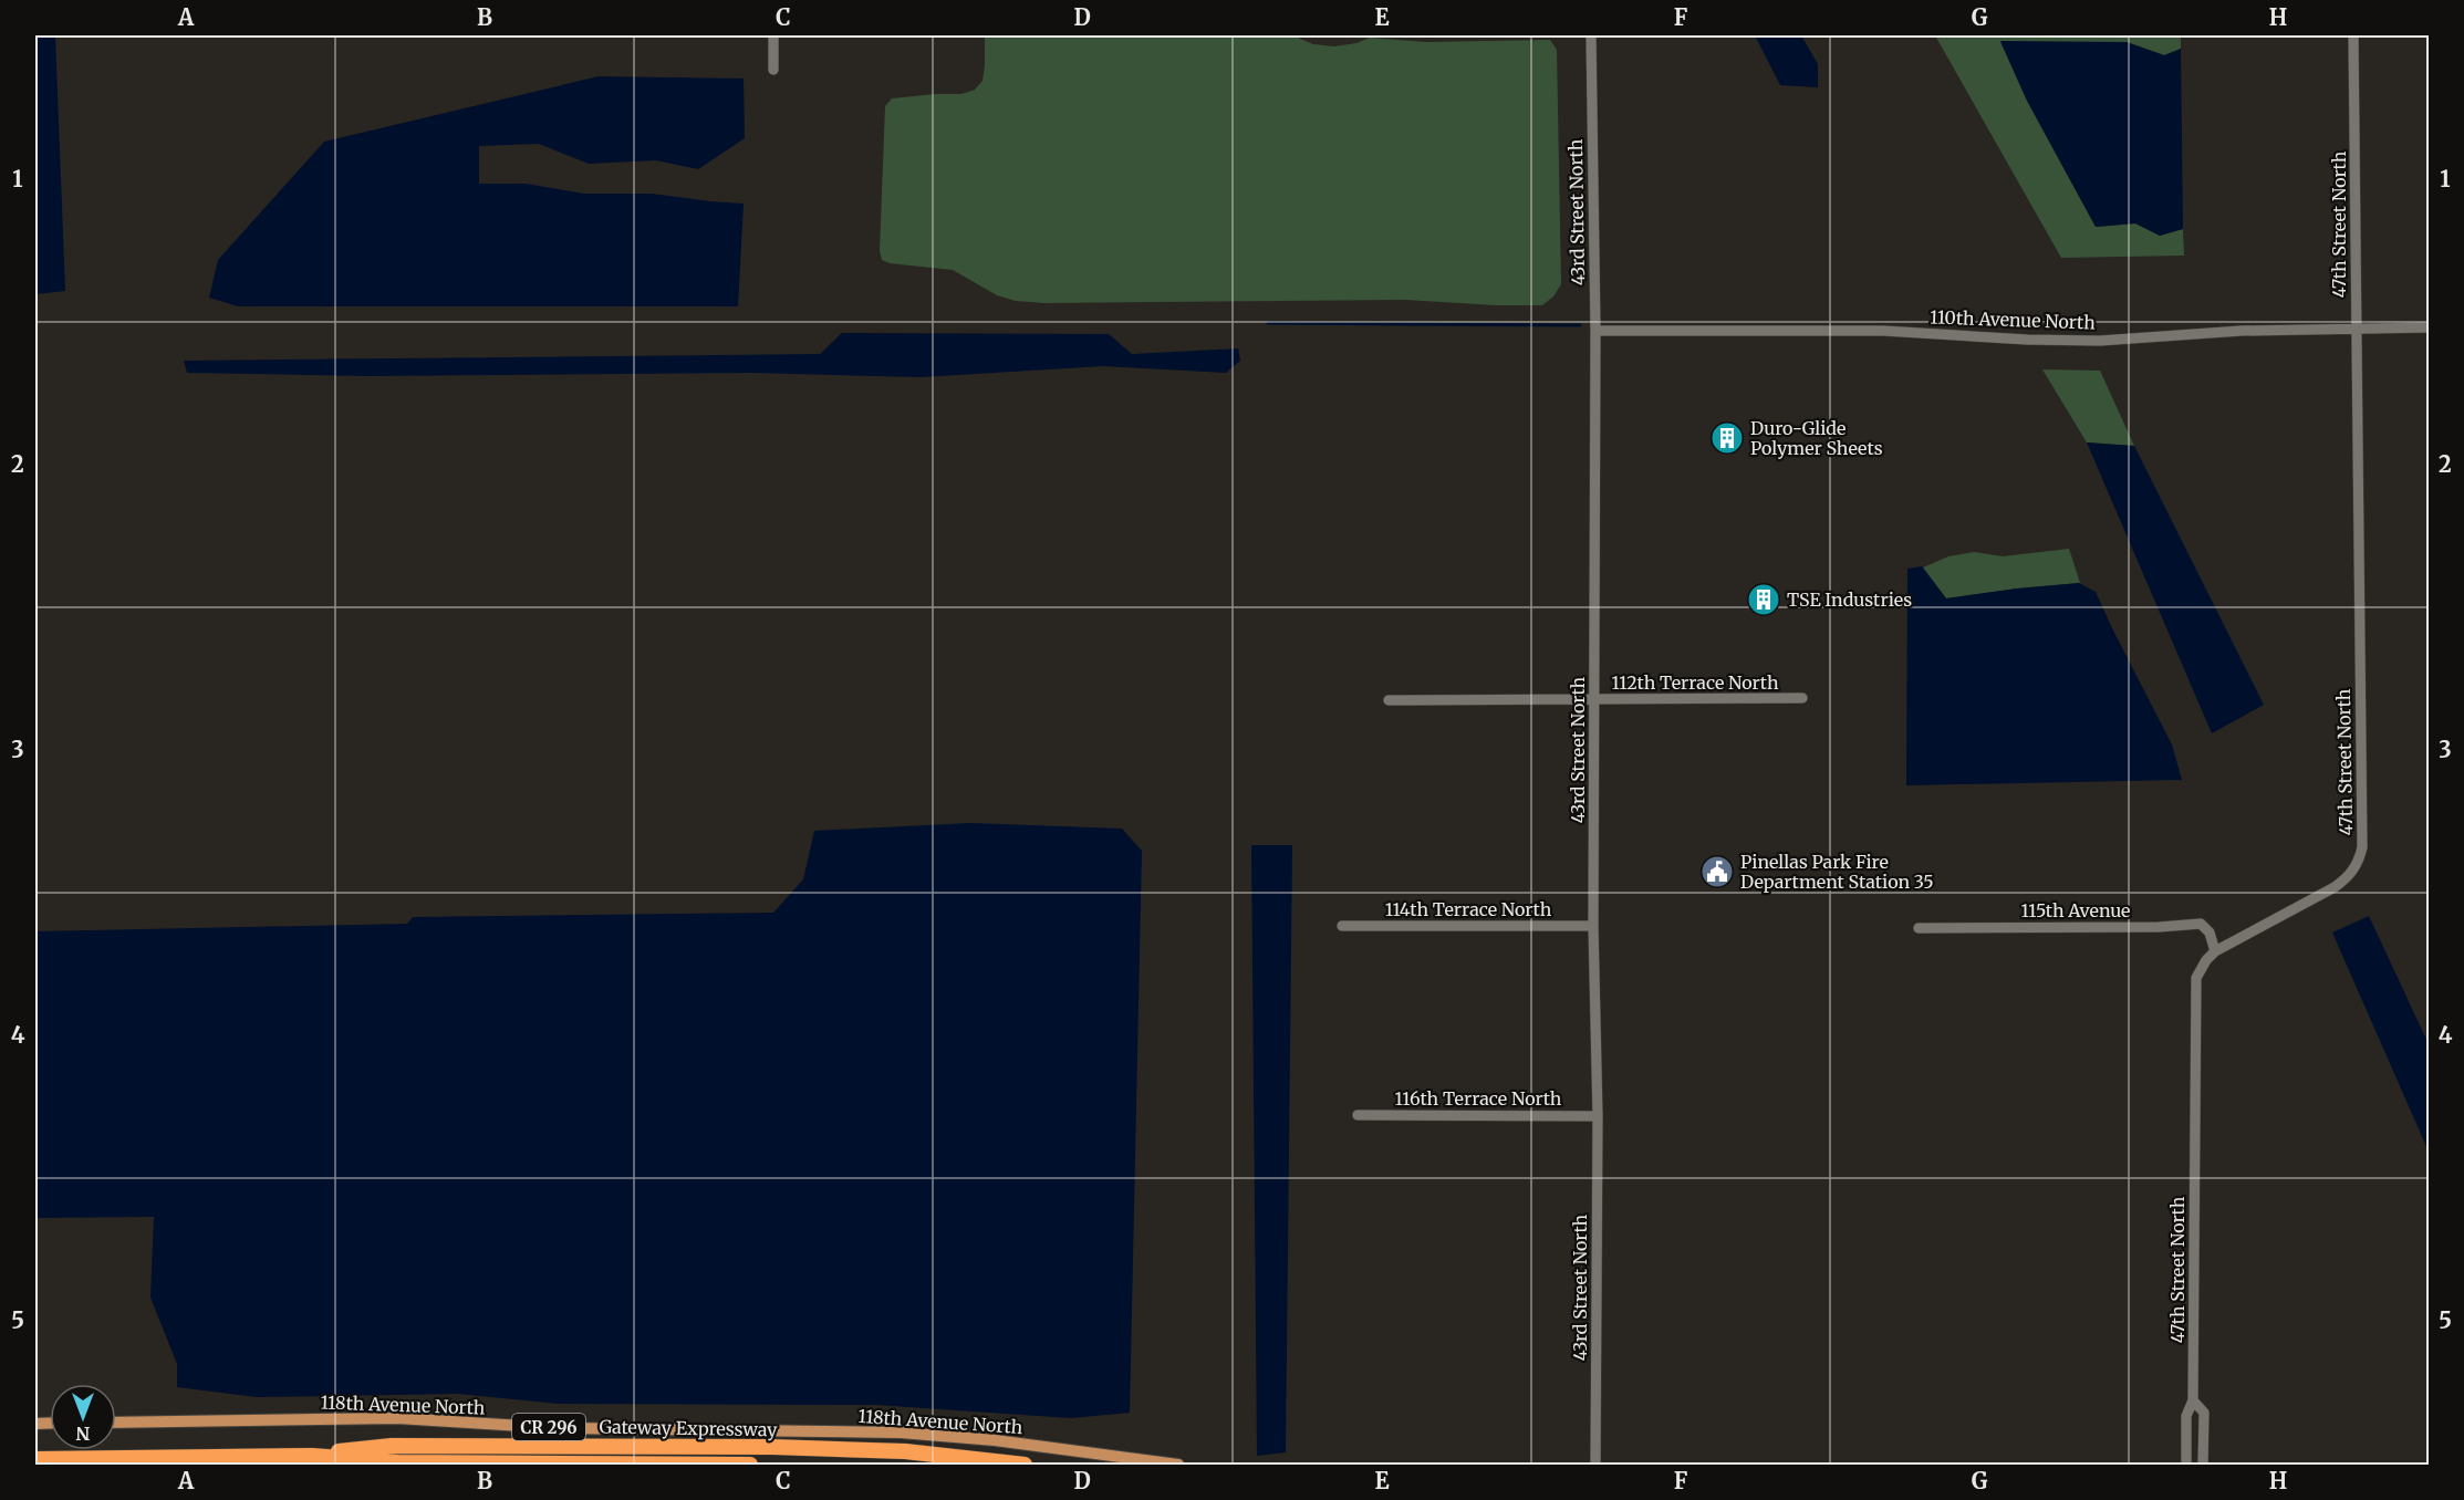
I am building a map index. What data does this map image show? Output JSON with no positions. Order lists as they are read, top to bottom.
{
  "streets": {
    "highway": ["Gateway Expressway"],
    "main road": ["118th Avenue North", "CR 296"],
    "street": [
      "43rd Street North",
      "47th Street North",
      "110th Avenue North",
      "112th Terrace North",
      "114th Terrace North",
      "115th Avenue",
      "116th Terrace North"
    ]
  },
  "crossings": [
    ["43rd Street North", "110th Avenue North"],
    ["43rd Street North", "112th Terrace North"],
    ["43rd Street North", "114th Terrace North"],
    ["43rd Street North", "116th Terrace North"],
    ["47th Street North", "110th Avenue North"],
    ["47th Street North", "115th Avenue"]
  ],
  "places": {
    "building": ["Duro-Glide Polymer Sheets", "TSE Industries"],
    "public building": ["Pinellas Park Fire Department Station 35"]
  },
  "north": "bottom",
  "grid": {
    "columns": [
      "A",
      "B",
      "C",
      "D",
      "E",
      "F",
      "G",
      "H"
    ],
    "rows": [
      "1",
      "2",
      "3",
      "4",
      "5"
    ]
  }
}
